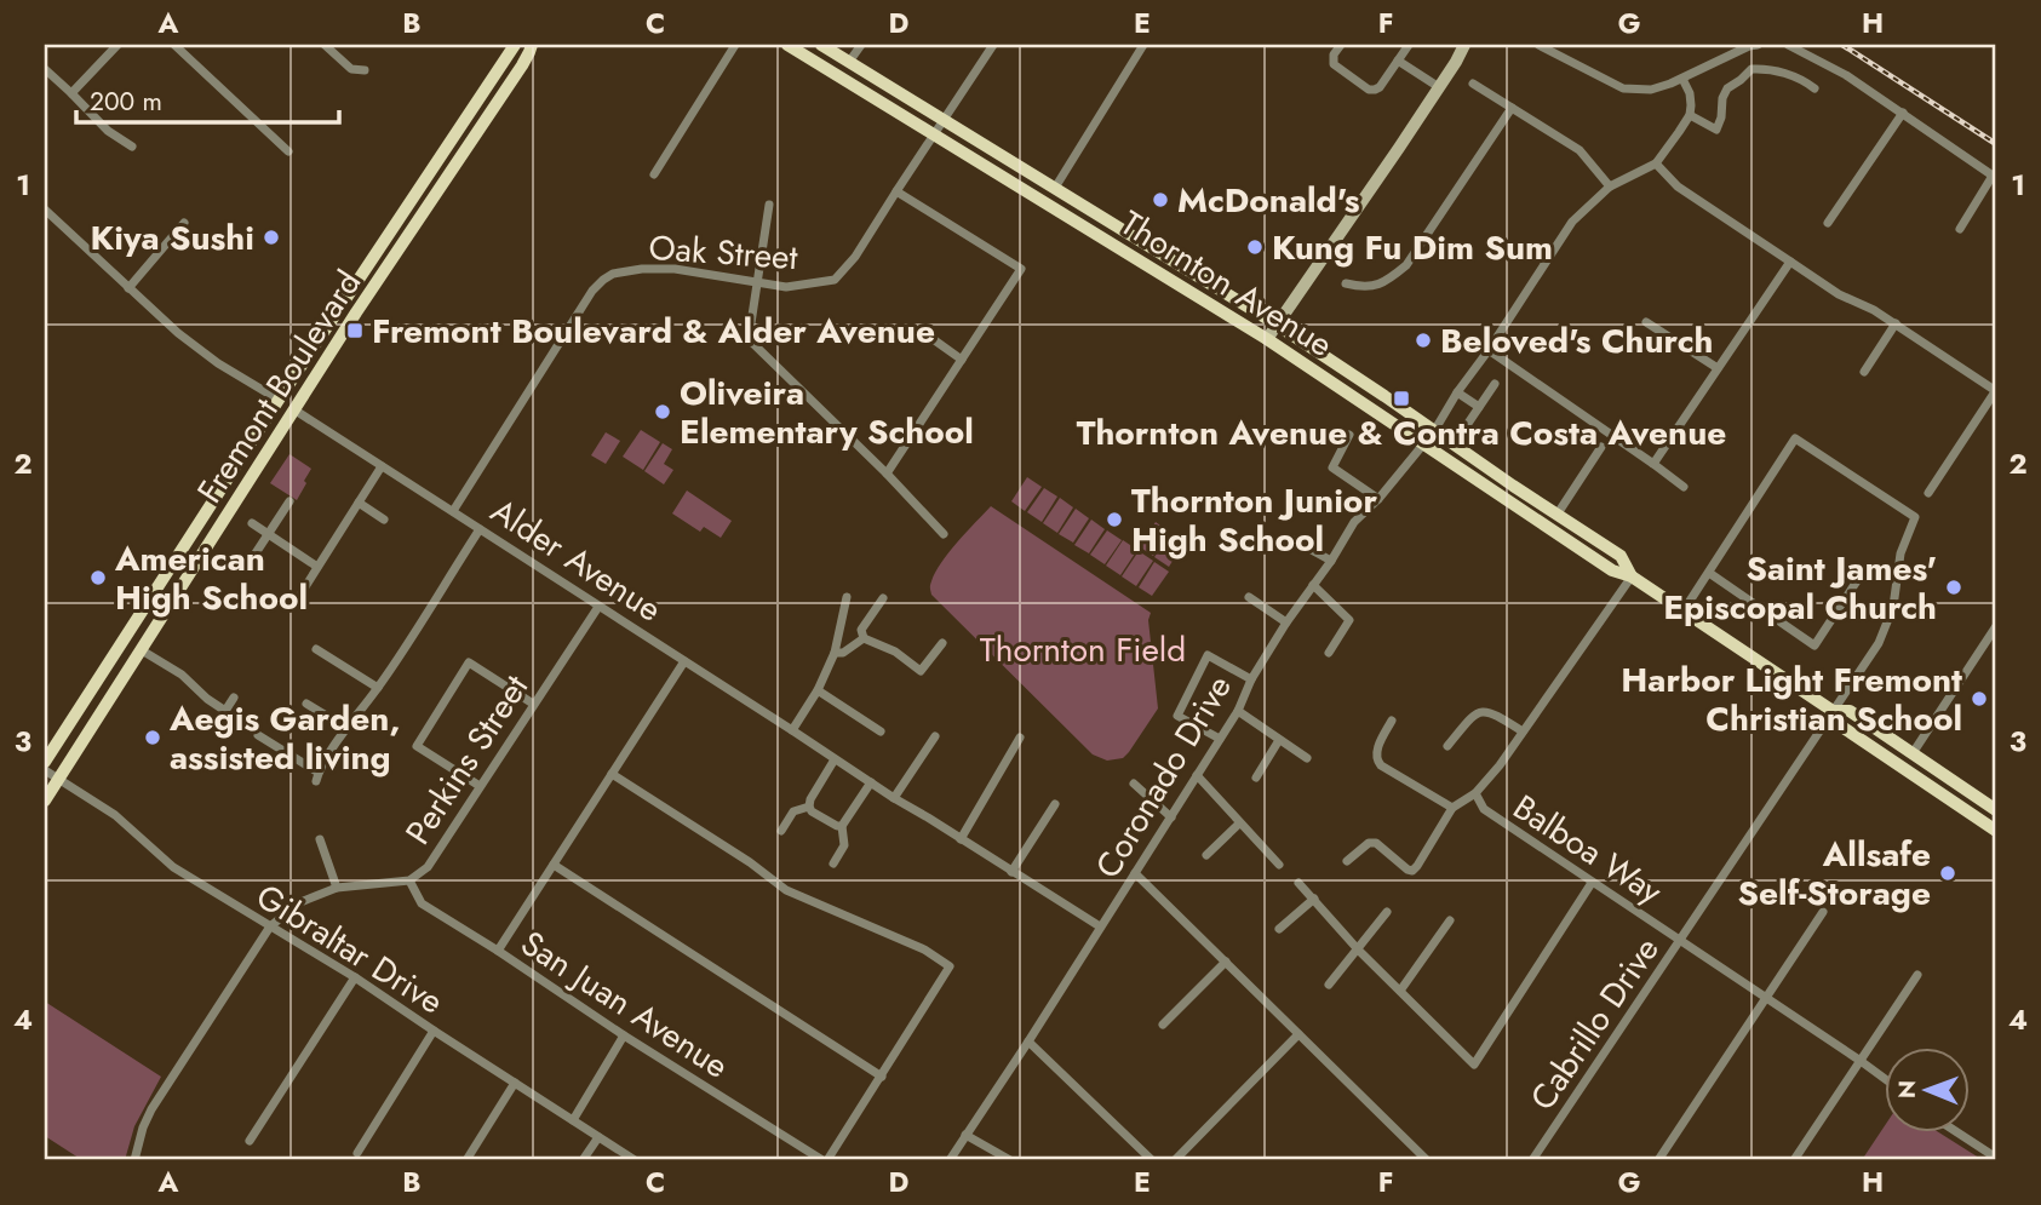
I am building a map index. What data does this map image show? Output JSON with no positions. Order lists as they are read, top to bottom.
{
  "streets": {
    "main road": ["Thornton Avenue", "Fremont Boulevard", "Alder Avenue"],
    "street": [
      "Oak Street",
      "Perkins Street",
      "Coronado Drive",
      "Balboa Way",
      "Gibraltar Drive",
      "San Juan Avenue",
      "Cabrillo Drive"
    ]
  },
  "crossings": [
    ["Oak Street", "Thornton Avenue"],
    ["Oak Street", "Alder Avenue"],
    ["Thornton Avenue", "Coronado Drive"],
    ["Thornton Avenue", "Balboa Way"],
    ["Thornton Avenue", "Cabrillo Drive"],
    ["Fremont Boulevard", "Alder Avenue"],
    ["Fremont Boulevard", "Gibraltar Drive"],
    ["Alder Avenue", "Perkins Street"],
    ["Alder Avenue", "Coronado Drive"],
    ["Perkins Street", "Gibraltar Drive"],
    ["Perkins Street", "San Juan Avenue"],
    ["Balboa Way", "Cabrillo Drive"]
  ],
  "parks": ["Thornton Field"],
  "places": {
    "other": [
      "McDonald's",
      "Kiya Sushi",
      "Kung Fu Dim Sum",
      "Beloved's Church",
      "Oliveira Elementary School",
      "Thornton Junior High School",
      "American High School",
      "Saint James' Episcopal Church",
      "Harbor Light Fremont Christian School",
      "Aegis Garden, assisted living",
      "Allsafe Self-Storage"
    ],
    "transit": ["Fremont Boulevard & Alder Avenue", "Thornton Avenue & Contra Costa Avenue"]
  },
  "scale_bar": "200 m",
  "north": "left",
  "grid": {
    "columns": [
      "A",
      "B",
      "C",
      "D",
      "E",
      "F",
      "G",
      "H"
    ],
    "rows": [
      "1",
      "2",
      "3",
      "4"
    ]
  }
}
